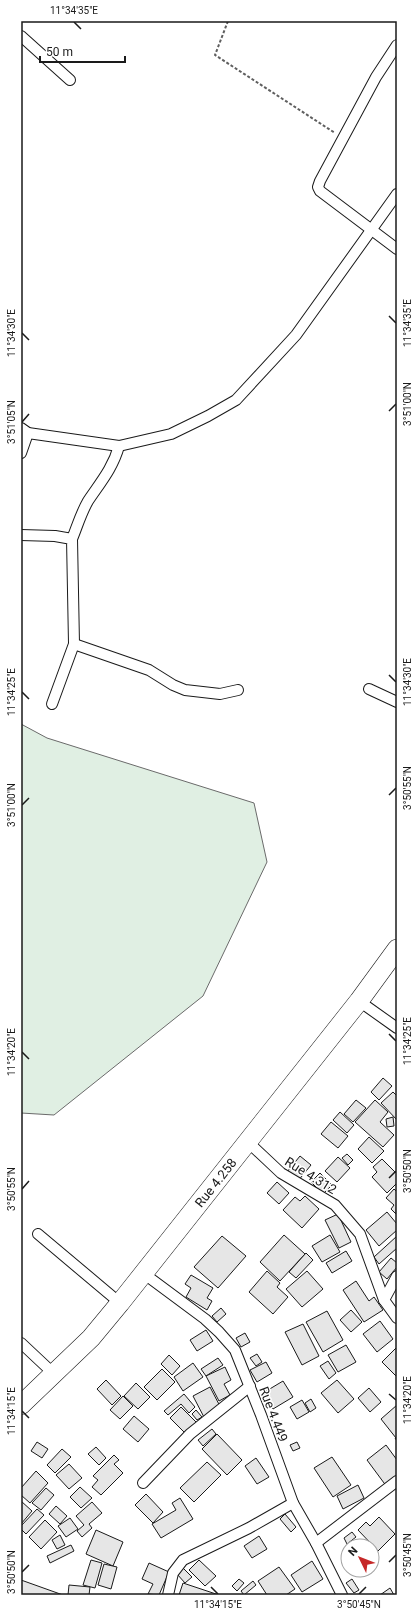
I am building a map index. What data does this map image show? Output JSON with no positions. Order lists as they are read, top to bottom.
{
  "streets": {
    "highway": ["Rue 4.258"],
    "street": ["Rue 4.312", "Rue 4.449"]
  },
  "crossings": [
    ["Rue 4.312", "Rue 4.258"],
    ["Rue 4.258", "Rue 4.449"]
  ],
  "scale_bar": "50 m",
  "north": "top left",
  "coordinates": [
    "11°34'35\"E",
    "11°34'30\"E",
    "3°51'00\"N",
    "3°51'05\"N",
    "11°34'25\"E",
    "3°50'55\"N",
    "11°34'20\"E",
    "3°50'50\"N",
    "11°34'15\"E",
    "3°50'45\"N"
  ]
}
